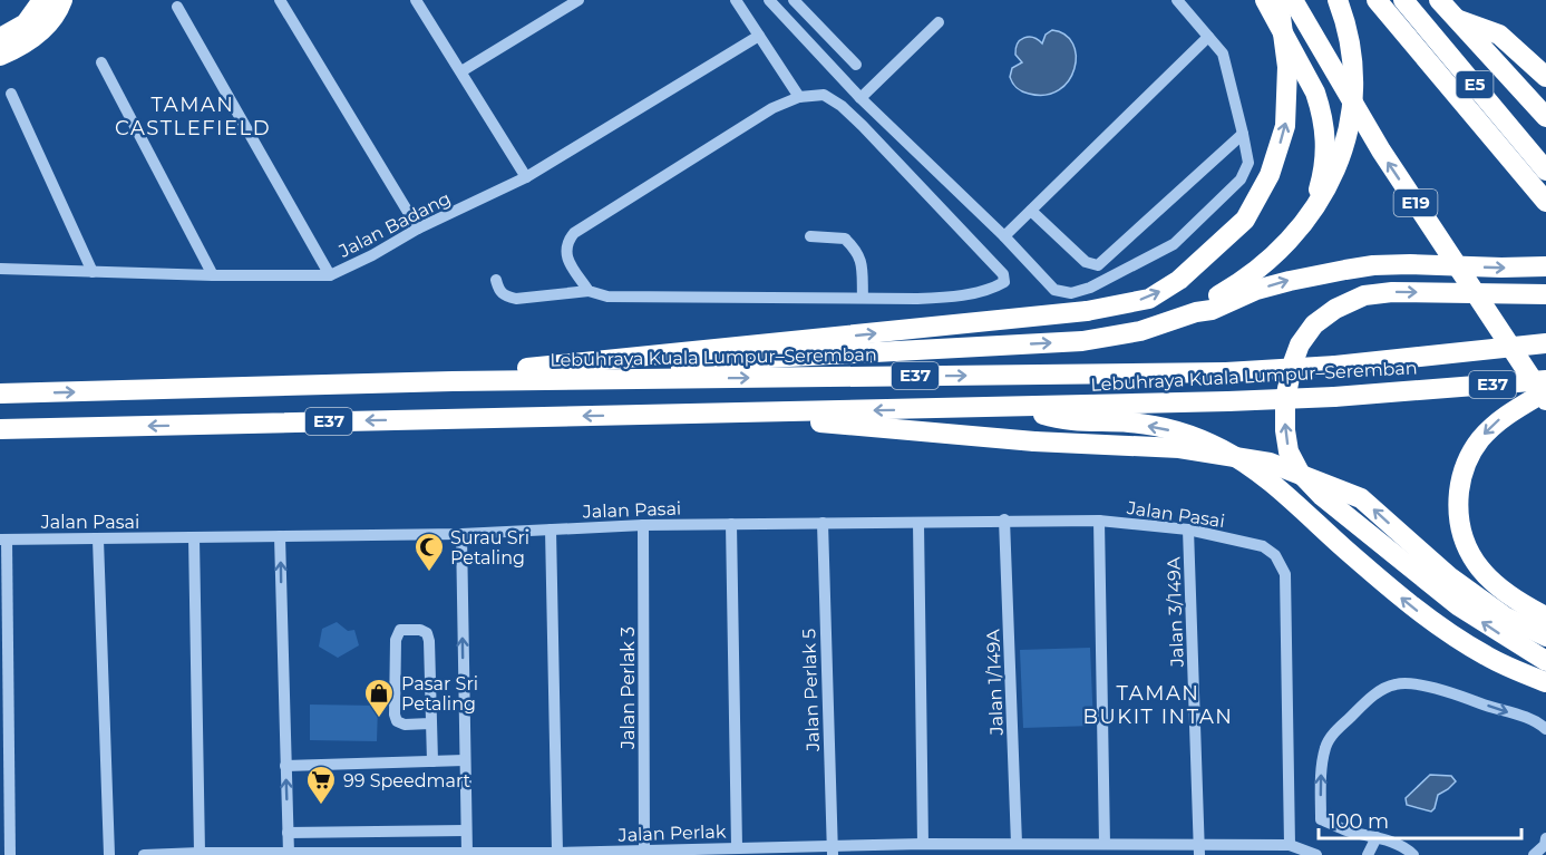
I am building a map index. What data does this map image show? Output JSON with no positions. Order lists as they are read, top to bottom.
{
  "streets": {
    "highway": [
      "E5",
      "E19",
      "Lebuhraya Kuala Lumpur–Seremban",
      "E37"
    ],
    "street": [
      "Jalan Badang",
      "Jalan Pasai",
      "Jalan 3/149A",
      "Jalan 1/149A",
      "Jalan Perlak 3",
      "Jalan Perlak 5",
      "Jalan Perlak"
    ]
  },
  "crossings": [
    ["Jalan Pasai", "Jalan 3/149A"],
    ["Jalan Pasai", "Jalan 1/149A"],
    ["Jalan Pasai", "Jalan Perlak 3"],
    ["Jalan Pasai", "Jalan Perlak 5"],
    ["Jalan Pasai", "Jalan Perlak"],
    ["Jalan 3/149A", "Jalan Perlak"],
    ["Jalan 1/149A", "Jalan Perlak"],
    ["Jalan Perlak 3", "Jalan Perlak"],
    ["Jalan Perlak 5", "Jalan Perlak"]
  ],
  "districts": ["TAMAN CASTLEFIELD", "TAMAN BUKIT INTAN"],
  "places": {
    "mosque": ["Surau Sri Petaling"],
    "shop": ["Pasar Sri Petaling"],
    "supermarket": ["99 Speedmart"]
  },
  "scale_bar": "100 m"
}
